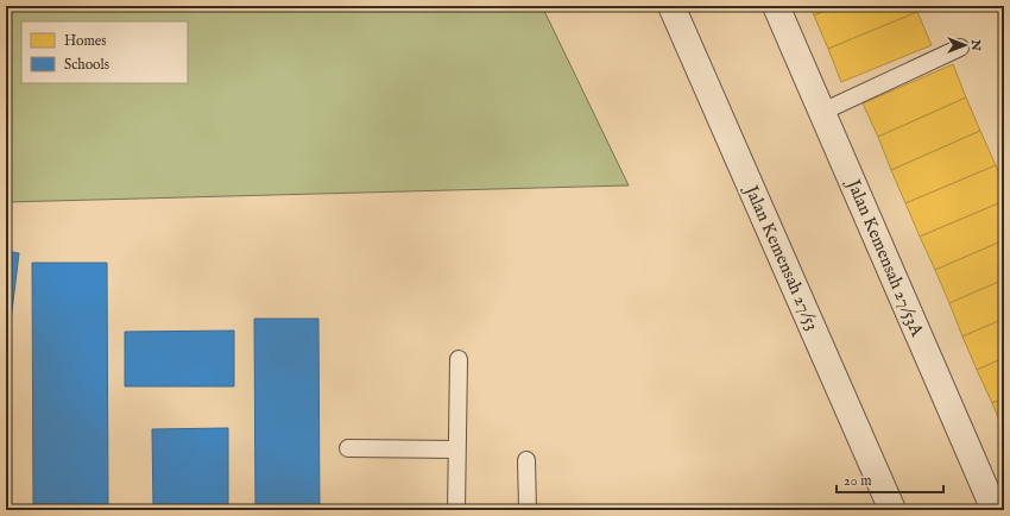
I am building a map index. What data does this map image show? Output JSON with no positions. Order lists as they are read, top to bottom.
{
  "streets": {
    "street": ["Jalan Kemensah 27/53", "Jalan Kemensah 27/53A"]
  },
  "legend": ["Homes", "Schools"],
  "scale_bar": "20 m",
  "north": "right"
}
